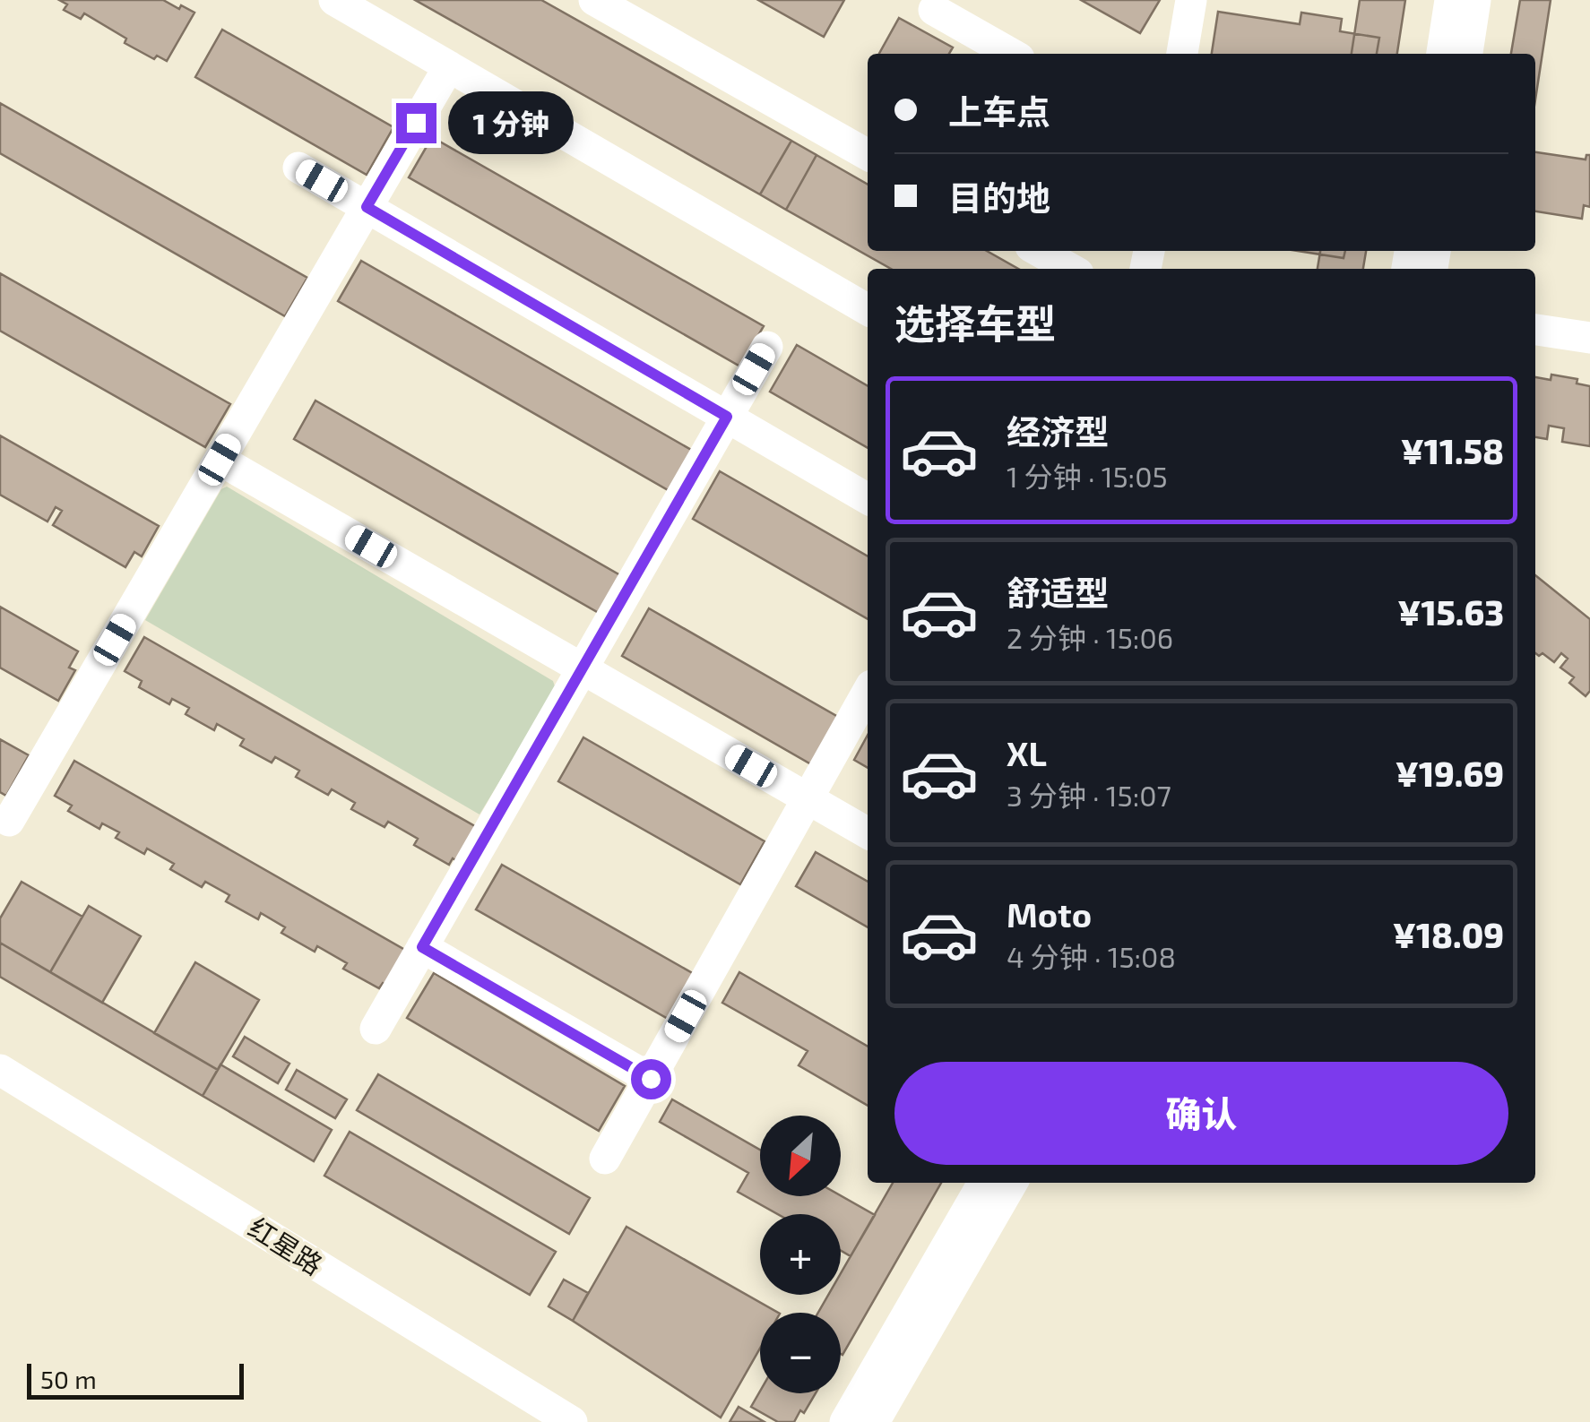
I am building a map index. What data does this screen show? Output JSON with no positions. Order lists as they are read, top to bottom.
{
  "streets": {
    "street": ["红星路"]
  },
  "scale_bar": "50 m",
  "north": "bottom left",
  "page": {
    "banner": ["上车点", "目的地"],
    "bubble": "1 分钟",
    "heading": "选择车型",
    "list": [
      {
        "name": "经济型",
        "note": "1 分钟 · 15:05",
        "value": "¥11.58"
      },
      {
        "name": "舒适型",
        "note": "2 分钟 · 15:06",
        "value": "¥15.63"
      },
      {
        "name": "XL",
        "note": "3 分钟 · 15:07",
        "value": "¥19.69"
      },
      {
        "name": "Moto",
        "note": "4 分钟 · 15:08",
        "value": "¥18.09"
      }
    ],
    "buttons": "确认",
    "map_buttons": ["+", "−"],
    "scale": "50 m"
  }
}
